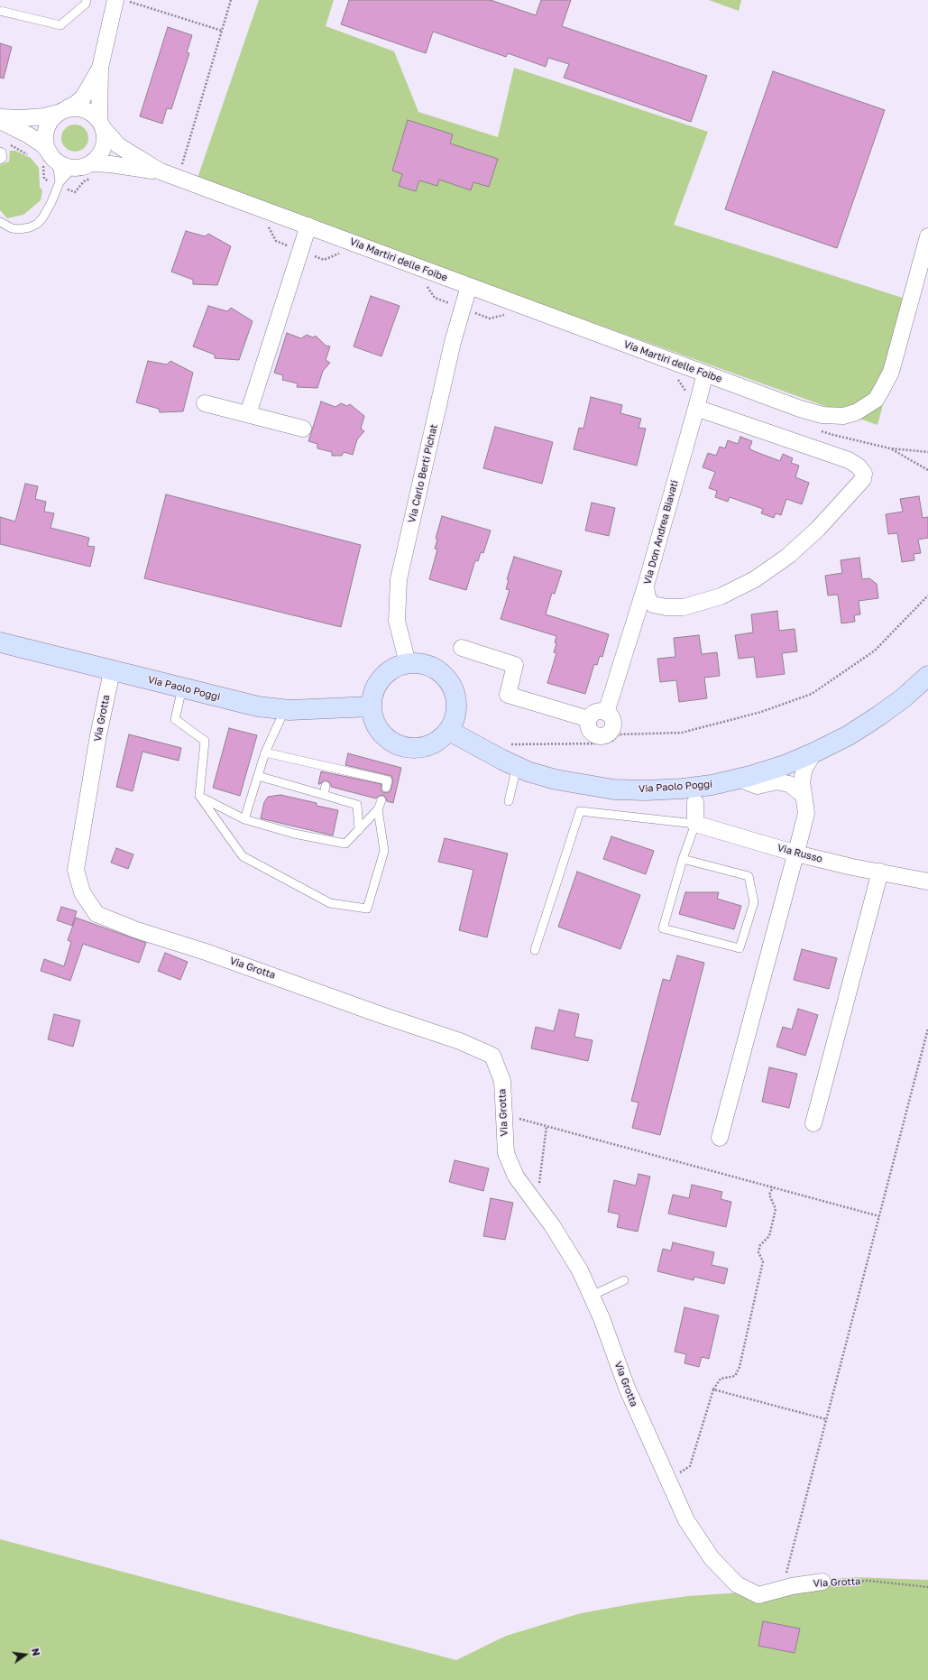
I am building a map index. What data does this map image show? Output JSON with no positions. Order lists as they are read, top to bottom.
{
  "streets": {
    "main road": ["Via Paolo Poggi"],
    "street": [
      "Via Martiri delle Foibe",
      "Via Carlo Berti Pichat",
      "Via Don Andrea Biavati",
      "Via Grotta",
      "Via Russo"
    ]
  },
  "crossings": [
    ["Via Martiri delle Foibe", "Via Carlo Berti Pichat"],
    ["Via Martiri delle Foibe", "Via Don Andrea Biavati"],
    ["Via Carlo Berti Pichat", "Via Paolo Poggi"],
    ["Via Paolo Poggi", "Via Grotta"]
  ],
  "north": "right"
}
